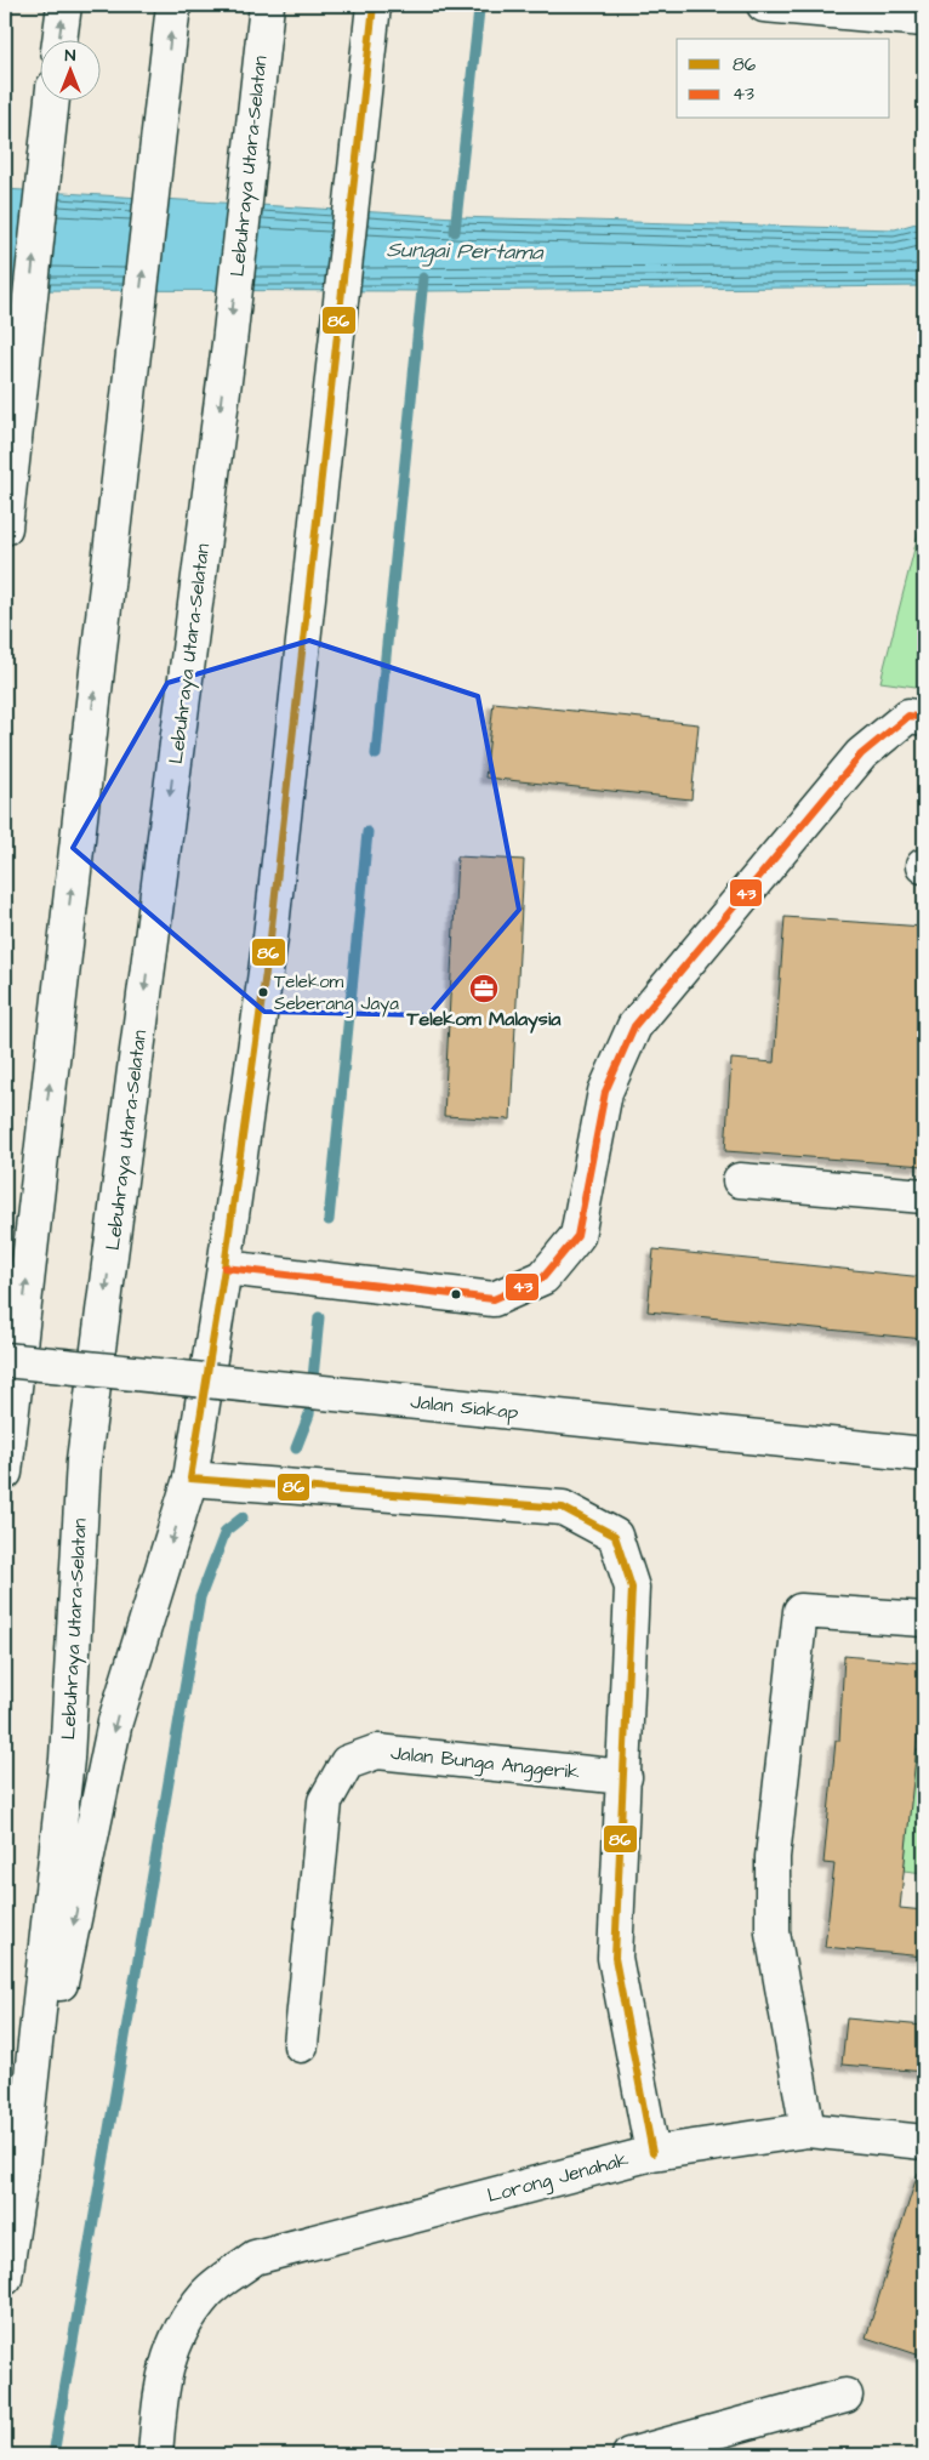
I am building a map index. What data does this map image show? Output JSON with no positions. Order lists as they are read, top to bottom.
{
  "streets": {
    "main road": [
      "Lebuhraya Utara–Selatan",
      "Jalan Siakap",
      "Jalan Bunga Anggerik",
      "Lorong Jenahak"
    ]
  },
  "water": ["Sungai Pertama"],
  "places": {
    "office": ["Telekom Malaysia"],
    "other": ["Telekom Seberang Jaya"]
  },
  "lines": ["transit line 86", "transit line 43"],
  "legend": ["86", "43"],
  "north": "top"
}
